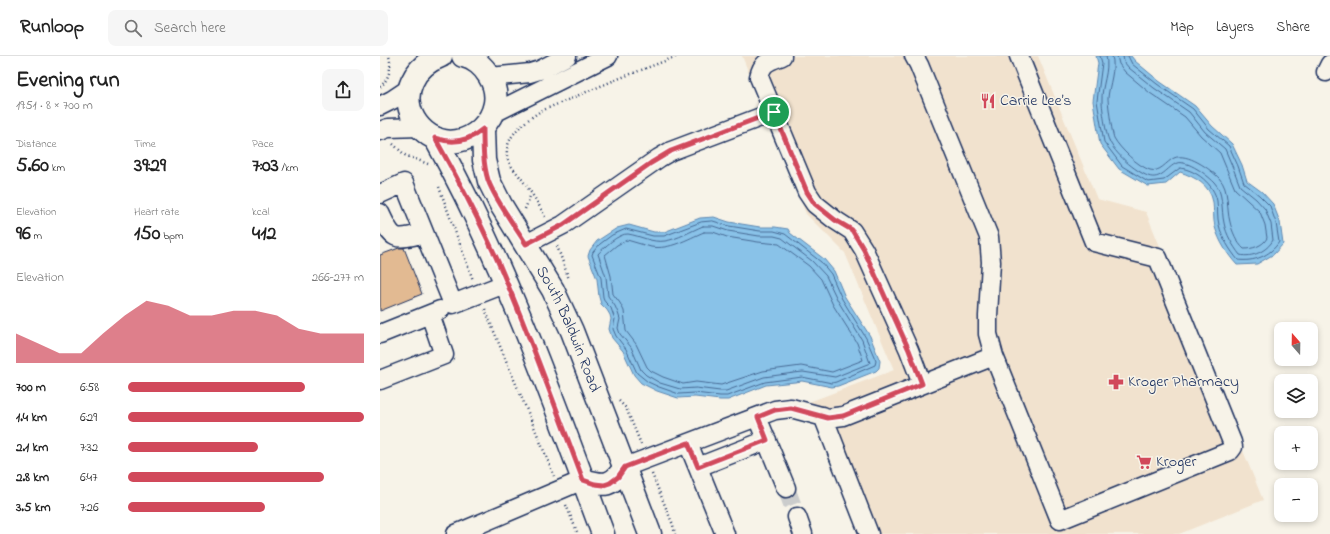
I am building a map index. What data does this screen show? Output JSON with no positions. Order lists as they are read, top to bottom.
{
  "streets": {
    "main road": ["South Baldwin Road"]
  },
  "places": {
    "restaurant": ["Carrie Lee’s"],
    "pharmacy": ["Kroger Pharmacy"],
    "supermarket": ["Kroger"]
  },
  "north": "top",
  "page": {
    "header": "Runloop",
    "search": "Search here",
    "nav": ["Map", "Layers", "Share"],
    "heading": ["Evening run", "19:51 · 8 × 700 m"],
    "stats": [
      ["Distance", "5.60 km"],
      ["Time", "39:29"],
      ["Pace", "7:03 /km"],
      ["Elevation", "96 m"],
      ["Heart rate", "150 bpm"],
      ["kcal", "412"]
    ],
    "chart": ["Elevation", "266–277 m"],
    "map_buttons": ["+", "−"],
    "list": [
      {
        "name": "700 m",
        "note": "6:58"
      },
      {
        "name": "1.4 km",
        "note": "6:29"
      },
      {
        "name": "2.1 km",
        "note": "7:32"
      },
      {
        "name": "2.8 km",
        "note": "6:47"
      },
      {
        "name": "3.5 km",
        "note": "7:26"
      }
    ]
  }
}
